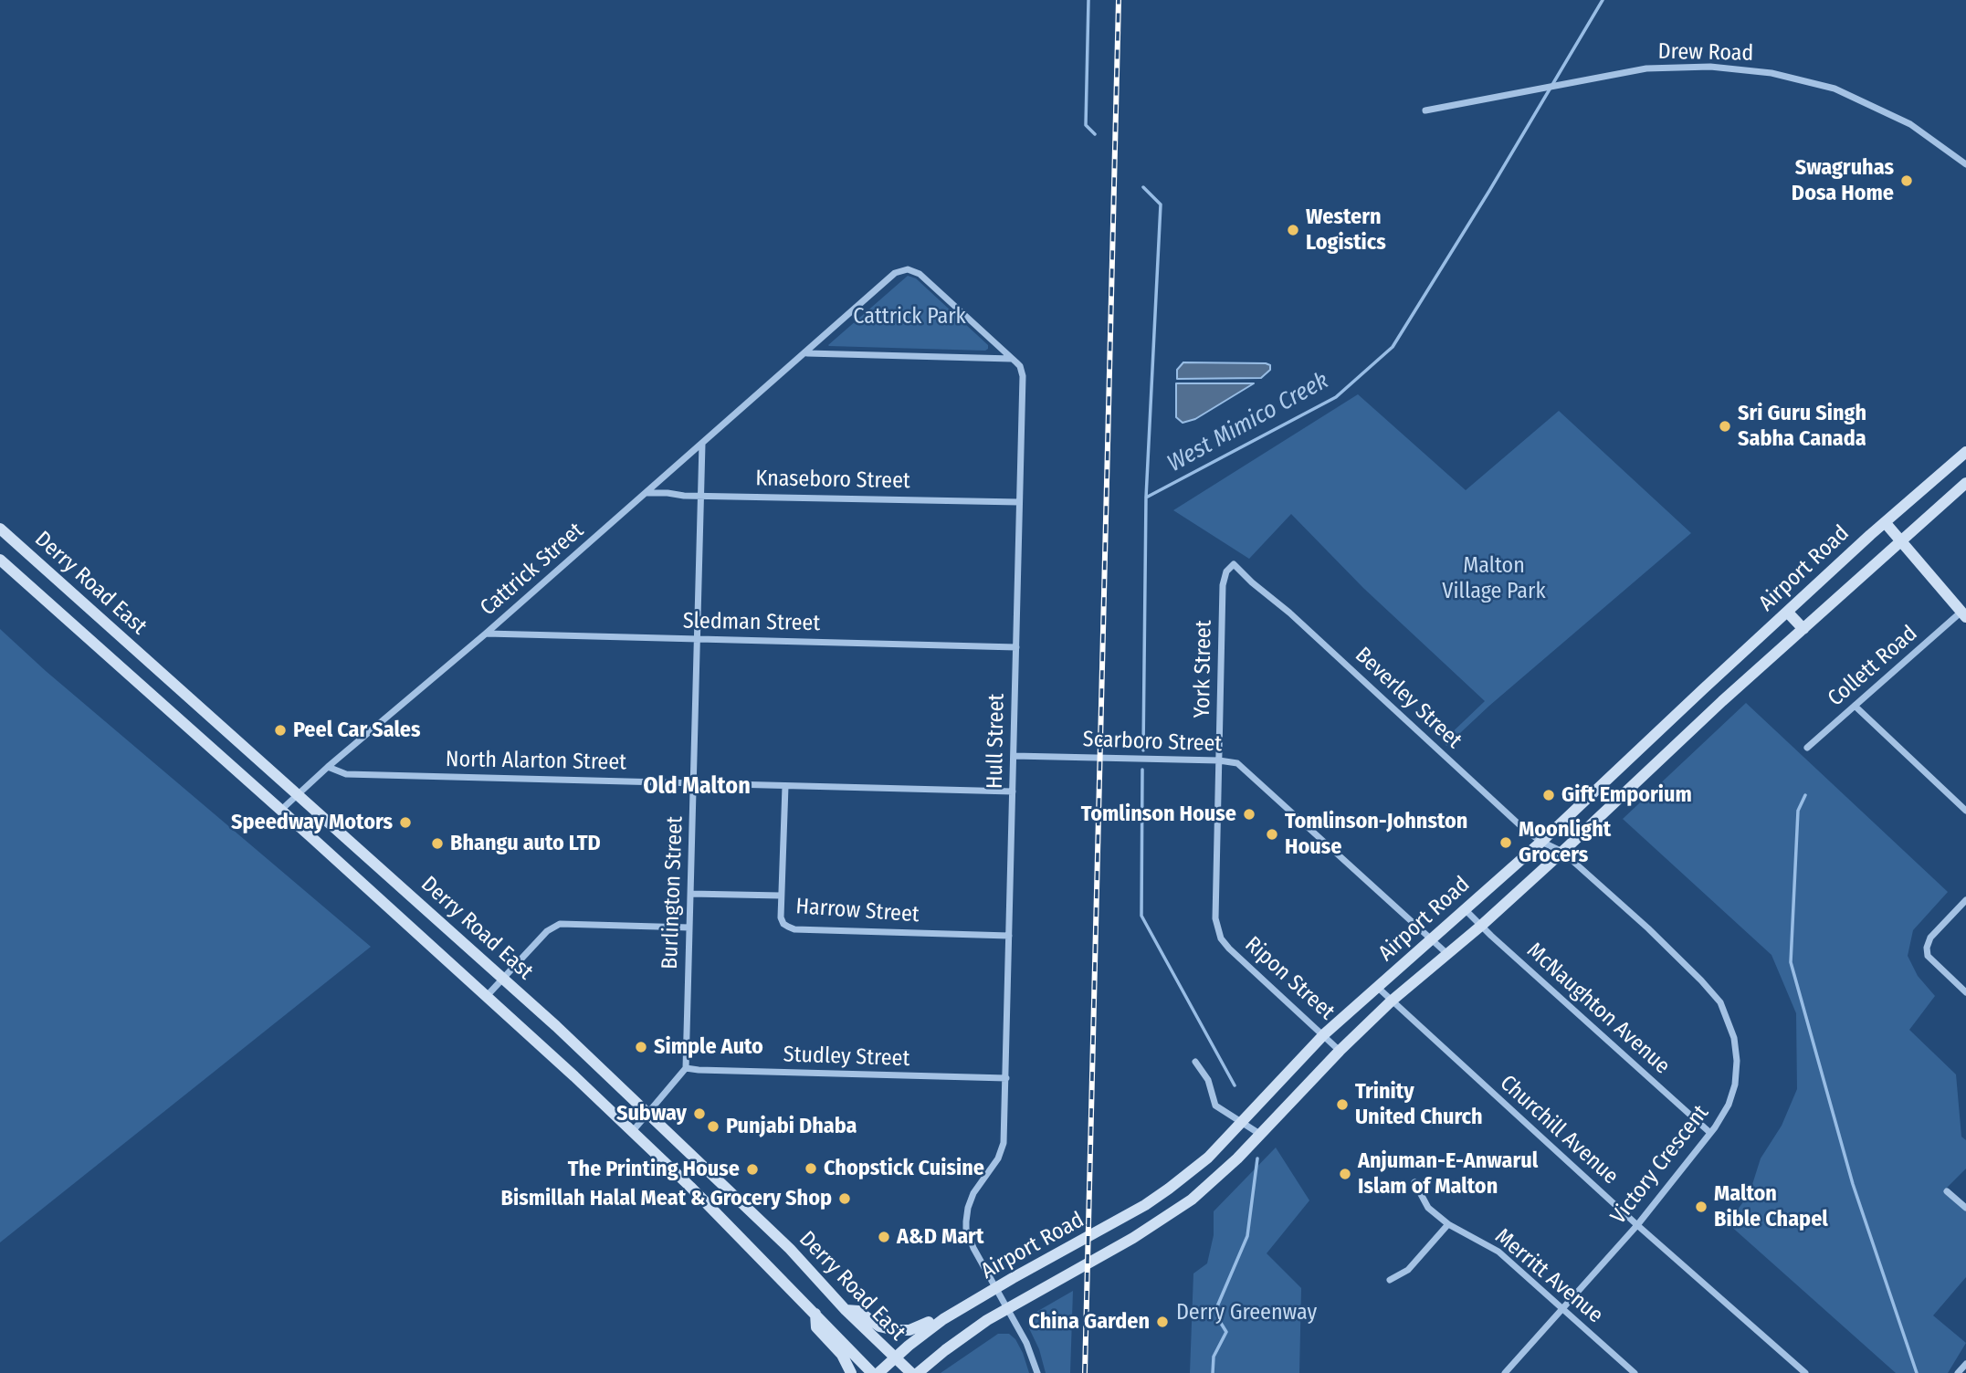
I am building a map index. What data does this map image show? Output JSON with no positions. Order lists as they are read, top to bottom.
{
  "streets": {
    "main road": ["Airport Road", "Derry Road East"],
    "street": [
      "Drew Road",
      "Knaseboro Street",
      "Cattrick Street",
      "Sledman Street",
      "Collett Road",
      "York Street",
      "Beverley Street",
      "Hull Street",
      "Scarboro Street",
      "North Alarton Street",
      "Burlington Street",
      "Harrow Street",
      "Ripon Street",
      "McNaughton Avenue",
      "Studley Street",
      "Churchill Avenue",
      "Victory Crescent",
      "Merritt Avenue"
    ]
  },
  "crossings": [
    ["Knaseboro Street", "Cattrick Street"],
    ["Knaseboro Street", "Hull Street"],
    ["Knaseboro Street", "Burlington Street"],
    ["Airport Road", "Derry Road East"],
    ["Airport Road", "Beverley Street"],
    ["Airport Road", "Hull Street"],
    ["Airport Road", "Scarboro Street"],
    ["Airport Road", "Ripon Street"],
    ["Airport Road", "McNaughton Avenue"],
    ["Airport Road", "Churchill Avenue"],
    ["Airport Road", "Victory Crescent"],
    ["Cattrick Street", "Derry Road East"],
    ["Cattrick Street", "Sledman Street"],
    ["Cattrick Street", "Hull Street"],
    ["Cattrick Street", "North Alarton Street"],
    ["Cattrick Street", "Burlington Street"],
    ["Sledman Street", "Hull Street"],
    ["Sledman Street", "Burlington Street"],
    ["York Street", "Beverley Street"],
    ["York Street", "Scarboro Street"],
    ["York Street", "Ripon Street"],
    ["Beverley Street", "Victory Crescent"],
    ["Hull Street", "Scarboro Street"],
    ["Hull Street", "North Alarton Street"],
    ["Hull Street", "Harrow Street"],
    ["Hull Street", "Studley Street"],
    ["North Alarton Street", "Burlington Street"],
    ["Burlington Street", "Harrow Street"],
    ["Burlington Street", "Studley Street"],
    ["McNaughton Avenue", "Victory Crescent"],
    ["Churchill Avenue", "Victory Crescent"],
    ["Victory Crescent", "Merritt Avenue"]
  ],
  "districts": ["Old Malton"],
  "water": ["West Mimico Creek"],
  "parks": ["Cattrick Park", "Malton Village Park", "Derry Greenway"],
  "places": [
    "Swagruhas Dosa Home",
    "Western Logistics",
    "Sri Guru Singh Sabha Canada",
    "Peel Car Sales",
    "Gift Emporium",
    "Tomlinson House",
    "Speedway Motors",
    "Tomlinson-Johnston House",
    "Moonlight Grocers",
    "Bhangu auto LTD",
    "Simple Auto",
    "Trinity United Church",
    "Subway",
    "Punjabi Dhaba",
    "Chopstick Cuisine",
    "The Printing House",
    "Anjuman-E-Anwarul Islam of Malton",
    "Bismillah Halal Meat & Grocery Shop",
    "Malton Bible Chapel",
    "A&D Mart",
    "China Garden"
  ]
}
